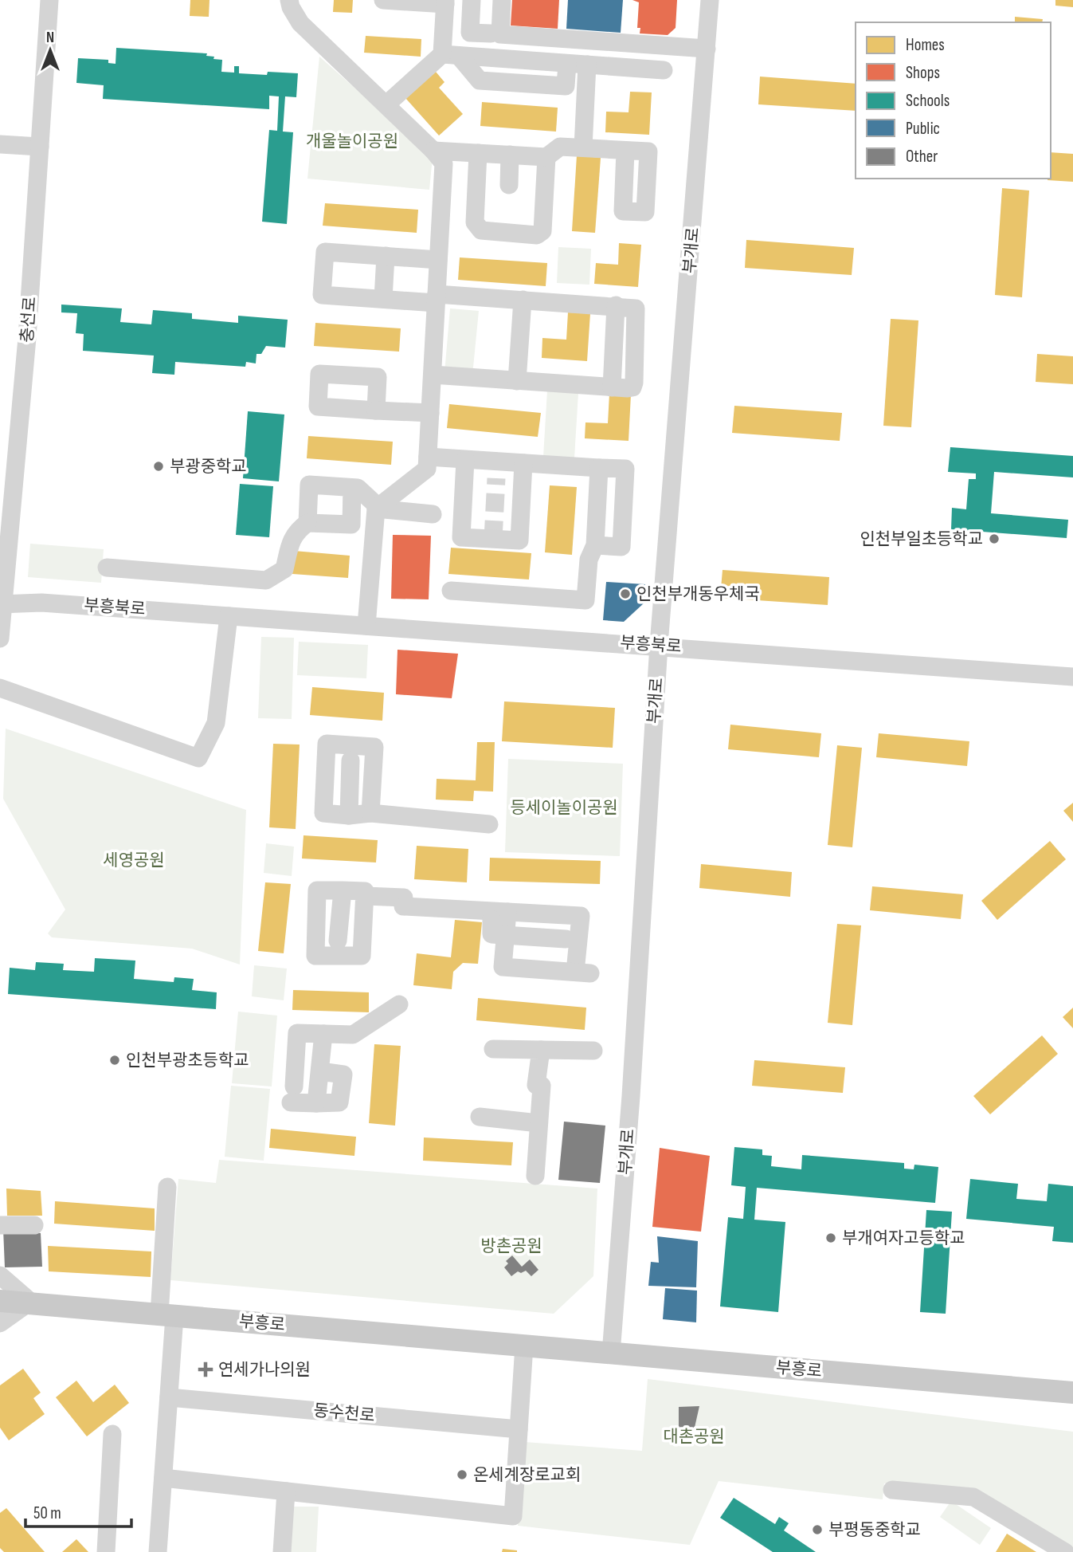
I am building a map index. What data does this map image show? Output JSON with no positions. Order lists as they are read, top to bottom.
{
  "streets": {
    "main road": ["부흥로"],
    "street": [
      "부개로",
      "충선로",
      "부흥북로",
      "동수천로"
    ]
  },
  "crossings": [
    ["부개로", "부흥북로"],
    ["부개로", "부흥로"],
    ["충선로", "부흥북로"]
  ],
  "parks": [
    "개울놀이공원",
    "등세이놀이공원",
    "세영공원",
    "방촌공원",
    "대촌공원"
  ],
  "places": {
    "other": [
      "부광중학교",
      "인천부일초등학교",
      "인천부개동우체국",
      "인천부광초등학교",
      "부개여자고등학교",
      "온세계장로교회",
      "부평동중학교"
    ],
    "health": ["연세가나의원"]
  },
  "legend": [
    "Homes",
    "Shops",
    "Schools",
    "Public",
    "Other"
  ],
  "scale_bar": "50 m",
  "north": "top"
}
